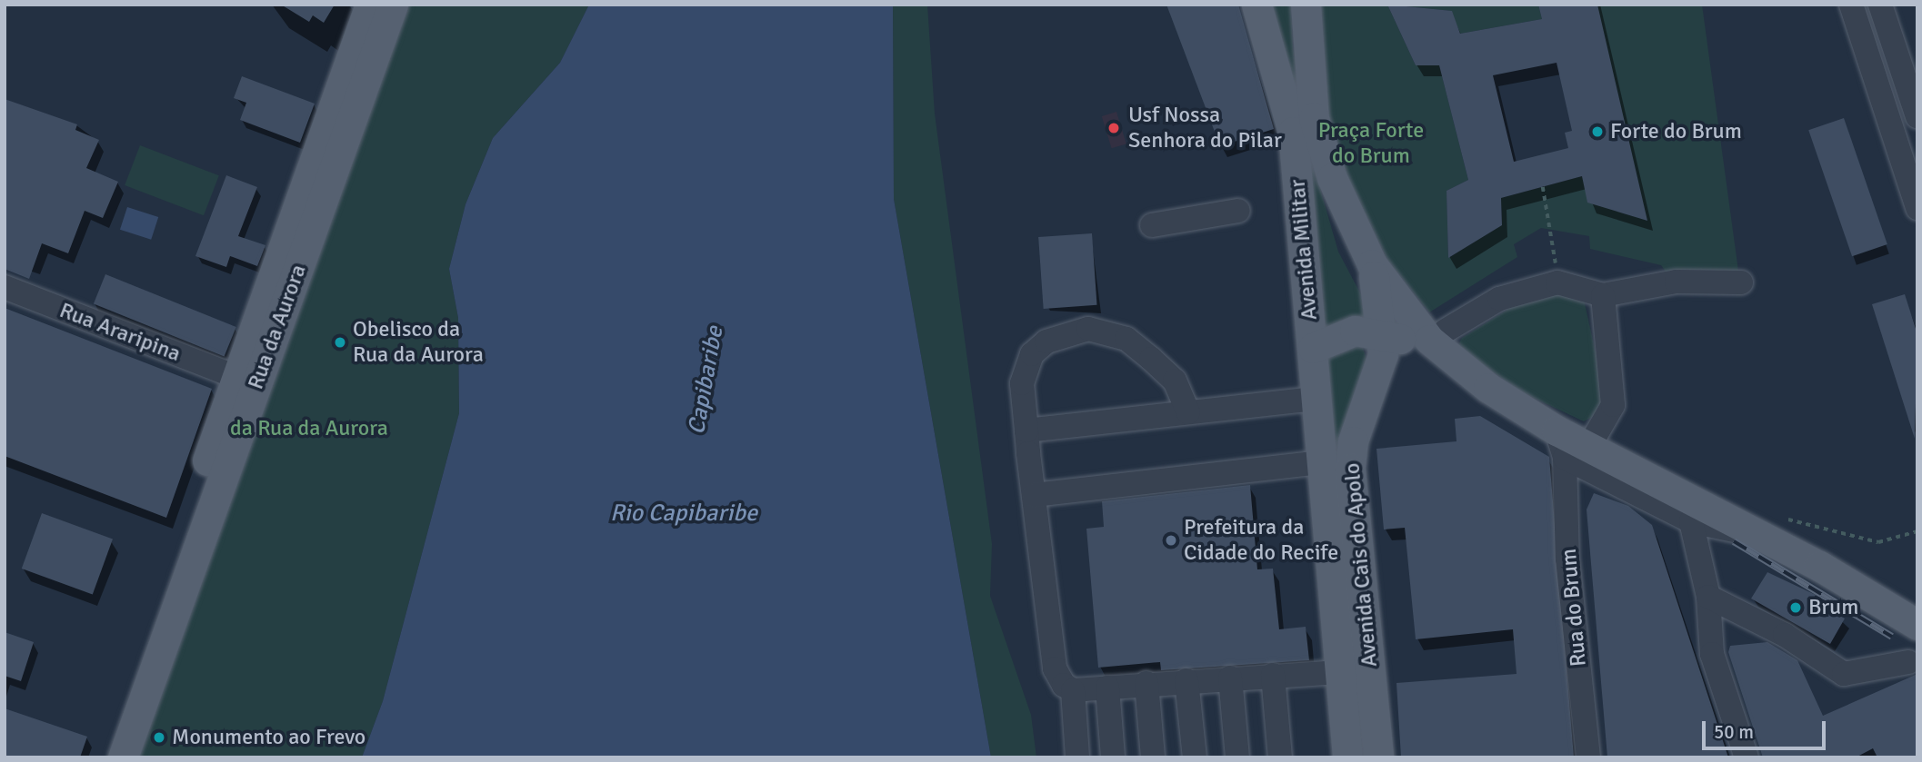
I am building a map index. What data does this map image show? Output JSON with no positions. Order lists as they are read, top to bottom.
{
  "streets": {
    "main road": ["Avenida Militar", "Rua da Aurora", "Avenida Cais do Apolo"],
    "street": ["Rua Araripina", "Rua do Brum"]
  },
  "crossings": [
    ["Avenida Militar", "Avenida Cais do Apolo"],
    ["Avenida Militar", "Rua do Brum"],
    ["Rua da Aurora", "Rua Araripina"]
  ],
  "water": ["Capibaribe", "Rio Capibaribe"],
  "parks": ["Praça Forte do Brum", "da Rua da Aurora"],
  "places": [
    "Usf Nossa Senhora do Pilar",
    "Forte do Brum",
    "Obelisco da Rua da Aurora",
    "Prefeitura da Cidade do Recife",
    "Brum",
    "Monumento ao Frevo"
  ],
  "scale_bar": "50 m"
}
